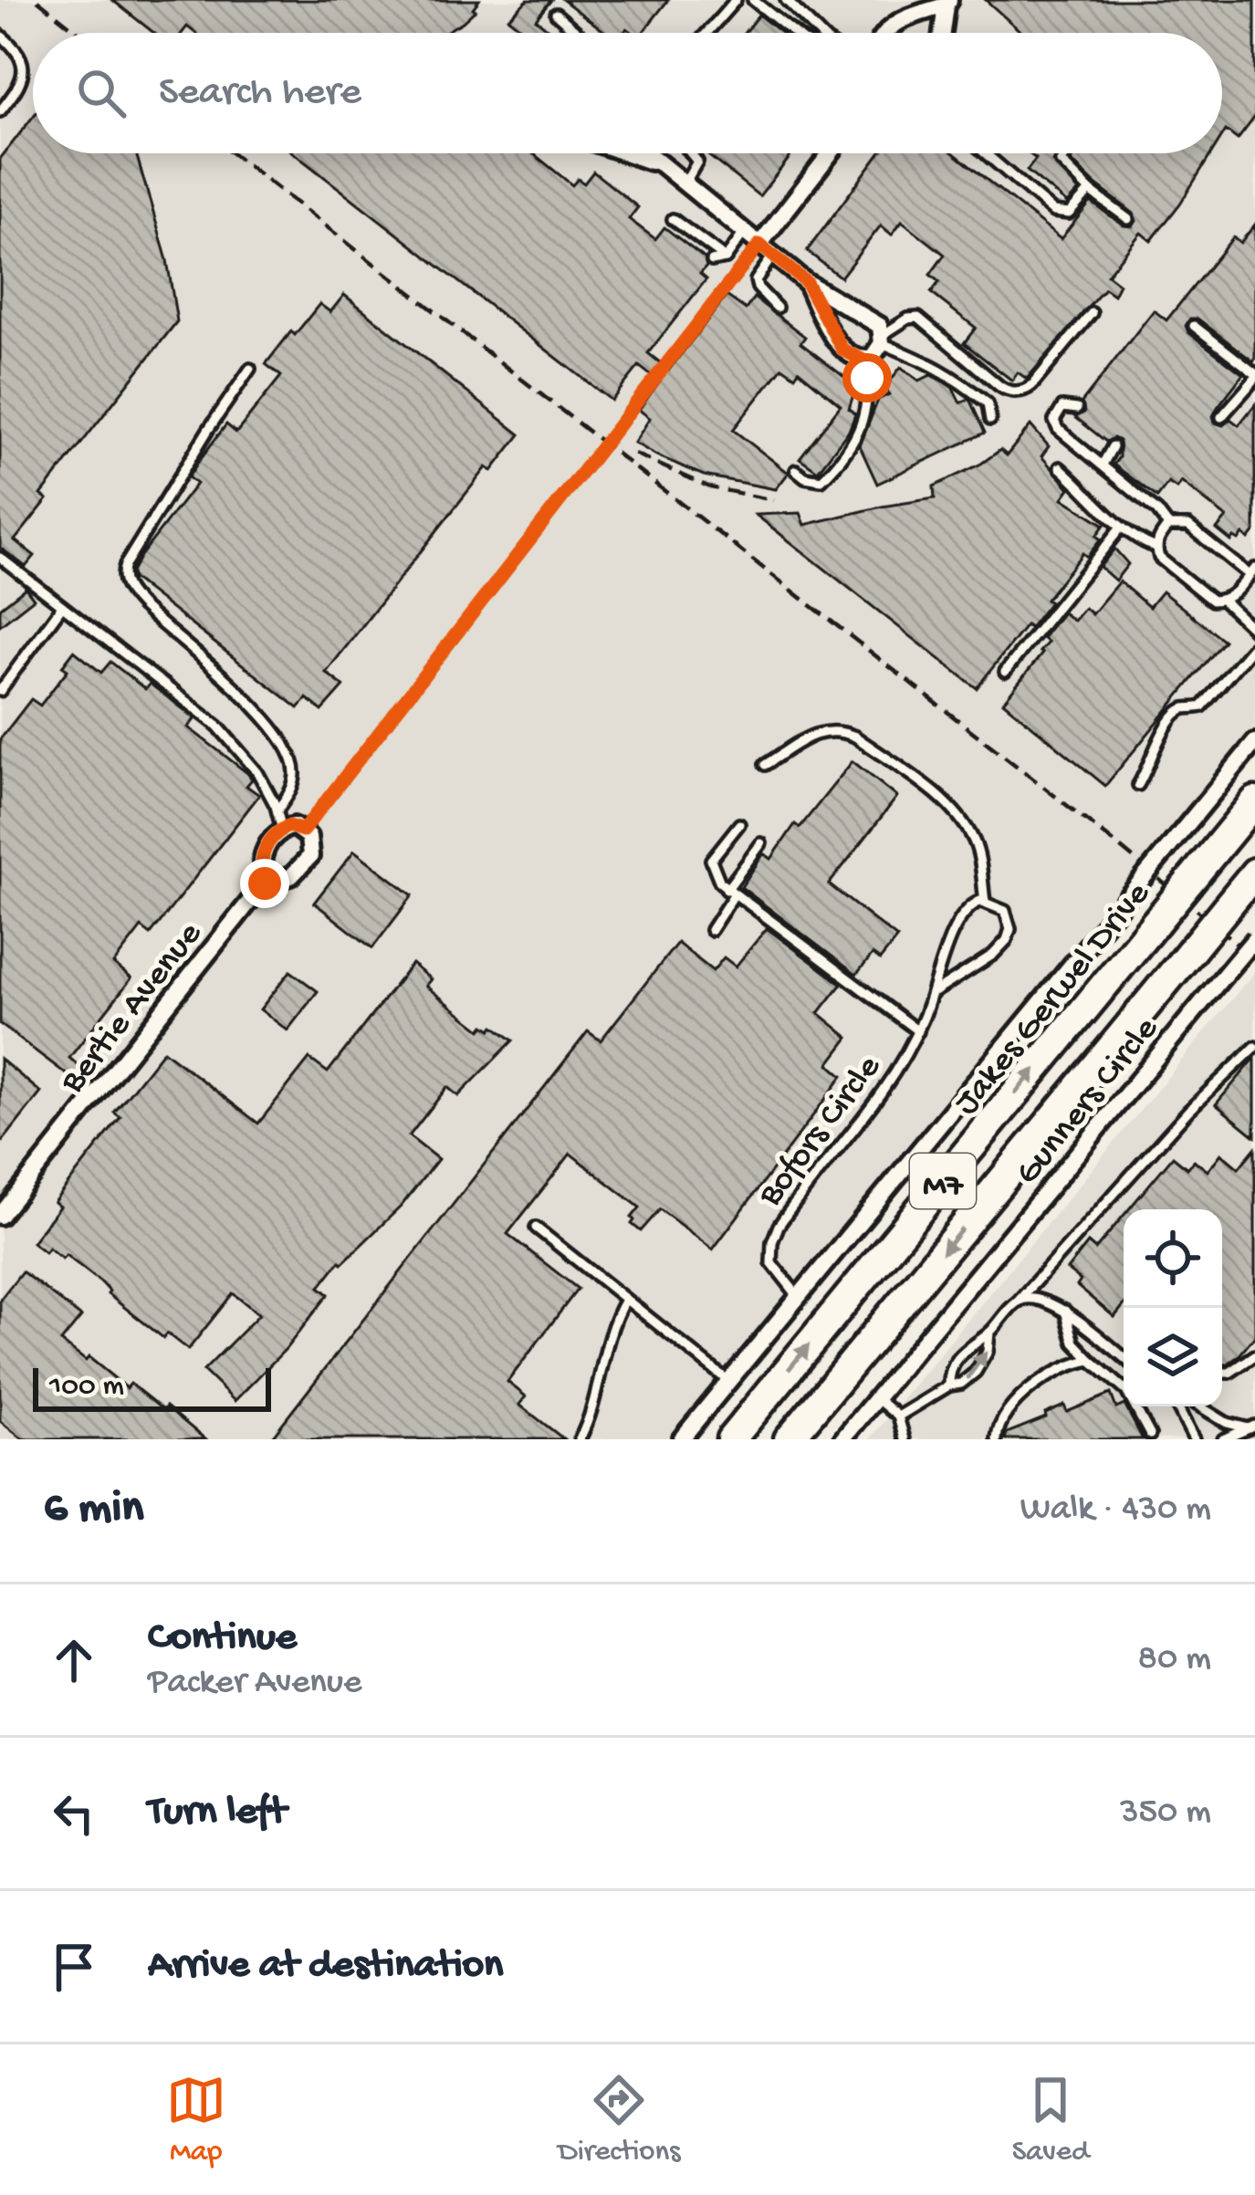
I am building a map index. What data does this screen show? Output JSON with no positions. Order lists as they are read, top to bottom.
{
  "streets": {
    "highway": ["Jakes Gerwel Drive", "M7"],
    "street": ["Bertie Avenue", "Gunners Circle"],
    "lane": ["Bofors Circle"]
  },
  "scale_bar": "100 m",
  "page": {
    "search": "Search here",
    "scale": "100 m",
    "heading": ["6 min", "Walk · 430 m"],
    "list": [
      ["Continue", "Packer Avenue", "80 m"],
      ["Turn left", "350 m"],
      "Arrive at destination"
    ],
    "nav": ["Map", "Directions", "Saved"]
  }
}
